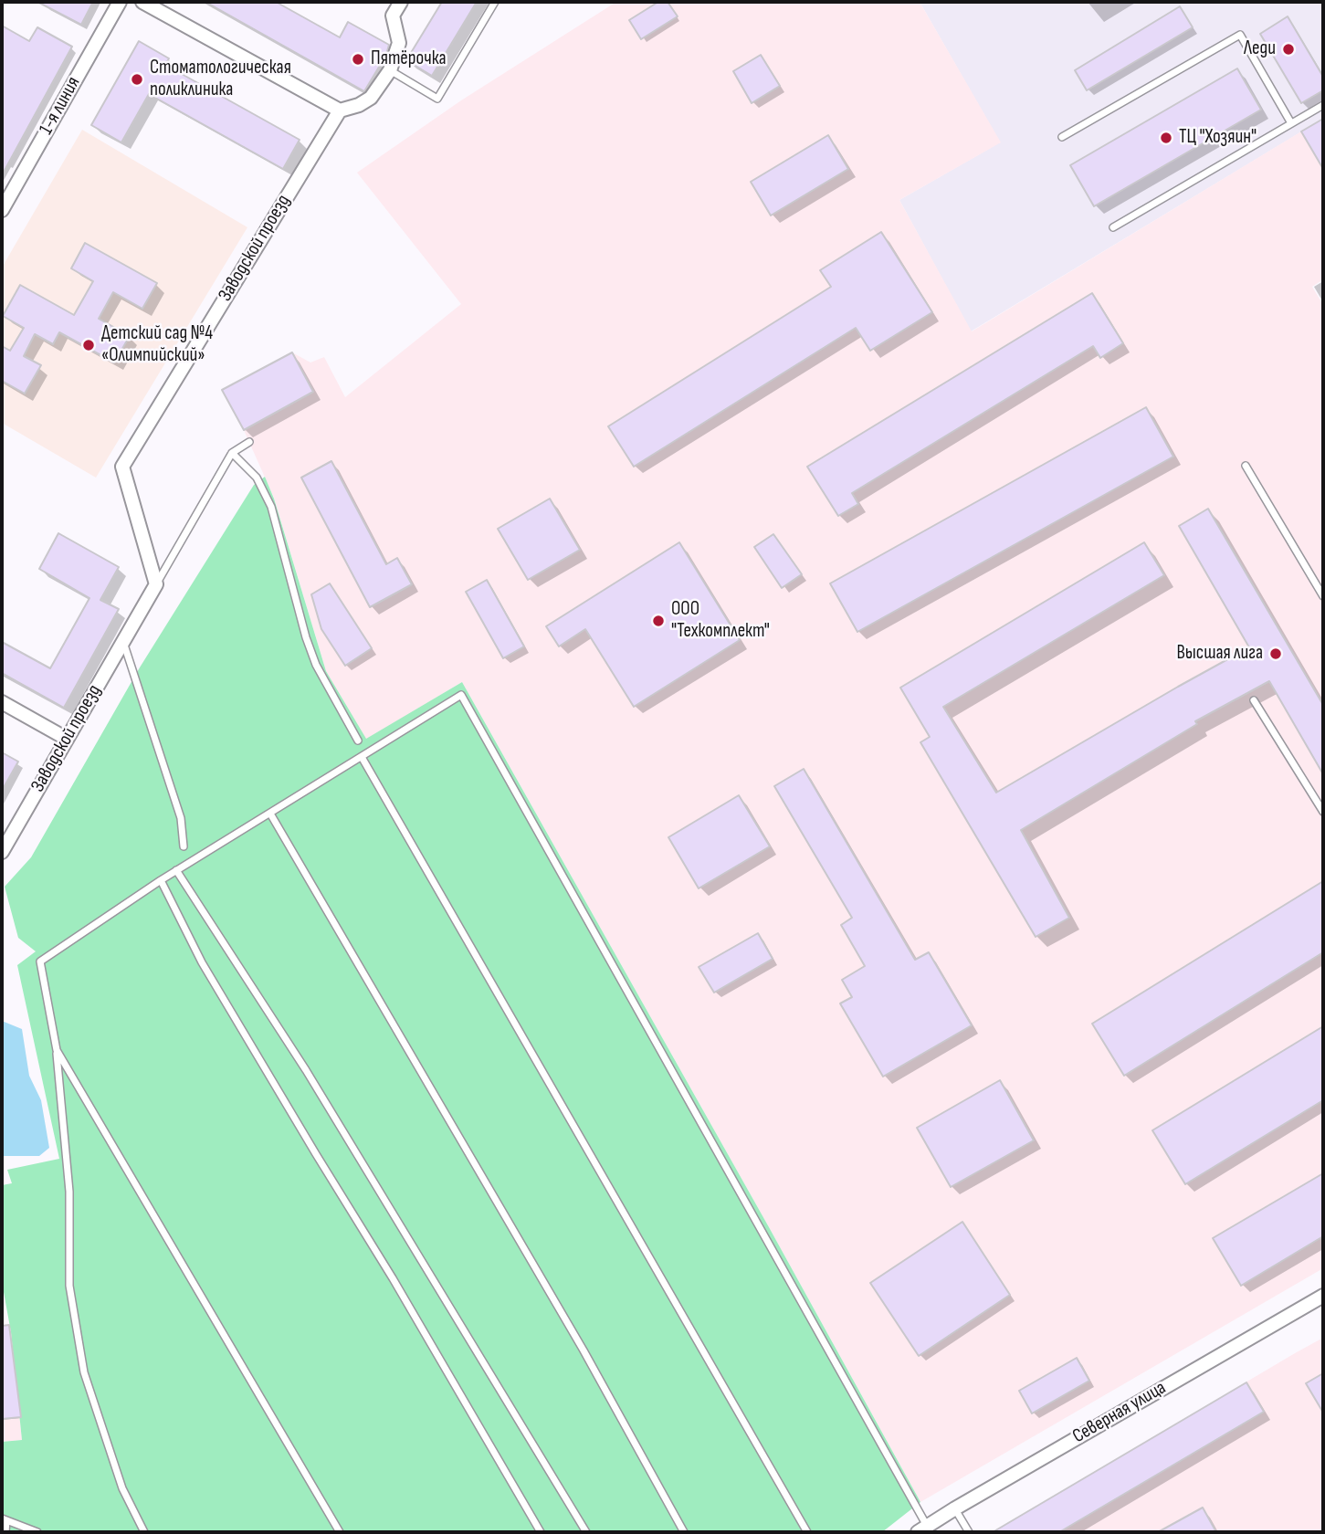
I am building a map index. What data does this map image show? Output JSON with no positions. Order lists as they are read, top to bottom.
{
  "streets": {
    "street": ["1-я линия", "Заводской проезд", "Северная улица"]
  },
  "places": [
    "Леди",
    "Пятёрочка",
    "Стоматологическая поликлиника",
    "ТЦ \"Хозяин\"",
    "Детский сад №4 «Олимпийский»",
    "ООО \"Техкомплект\"",
    "Высшая лига"
  ]
}
